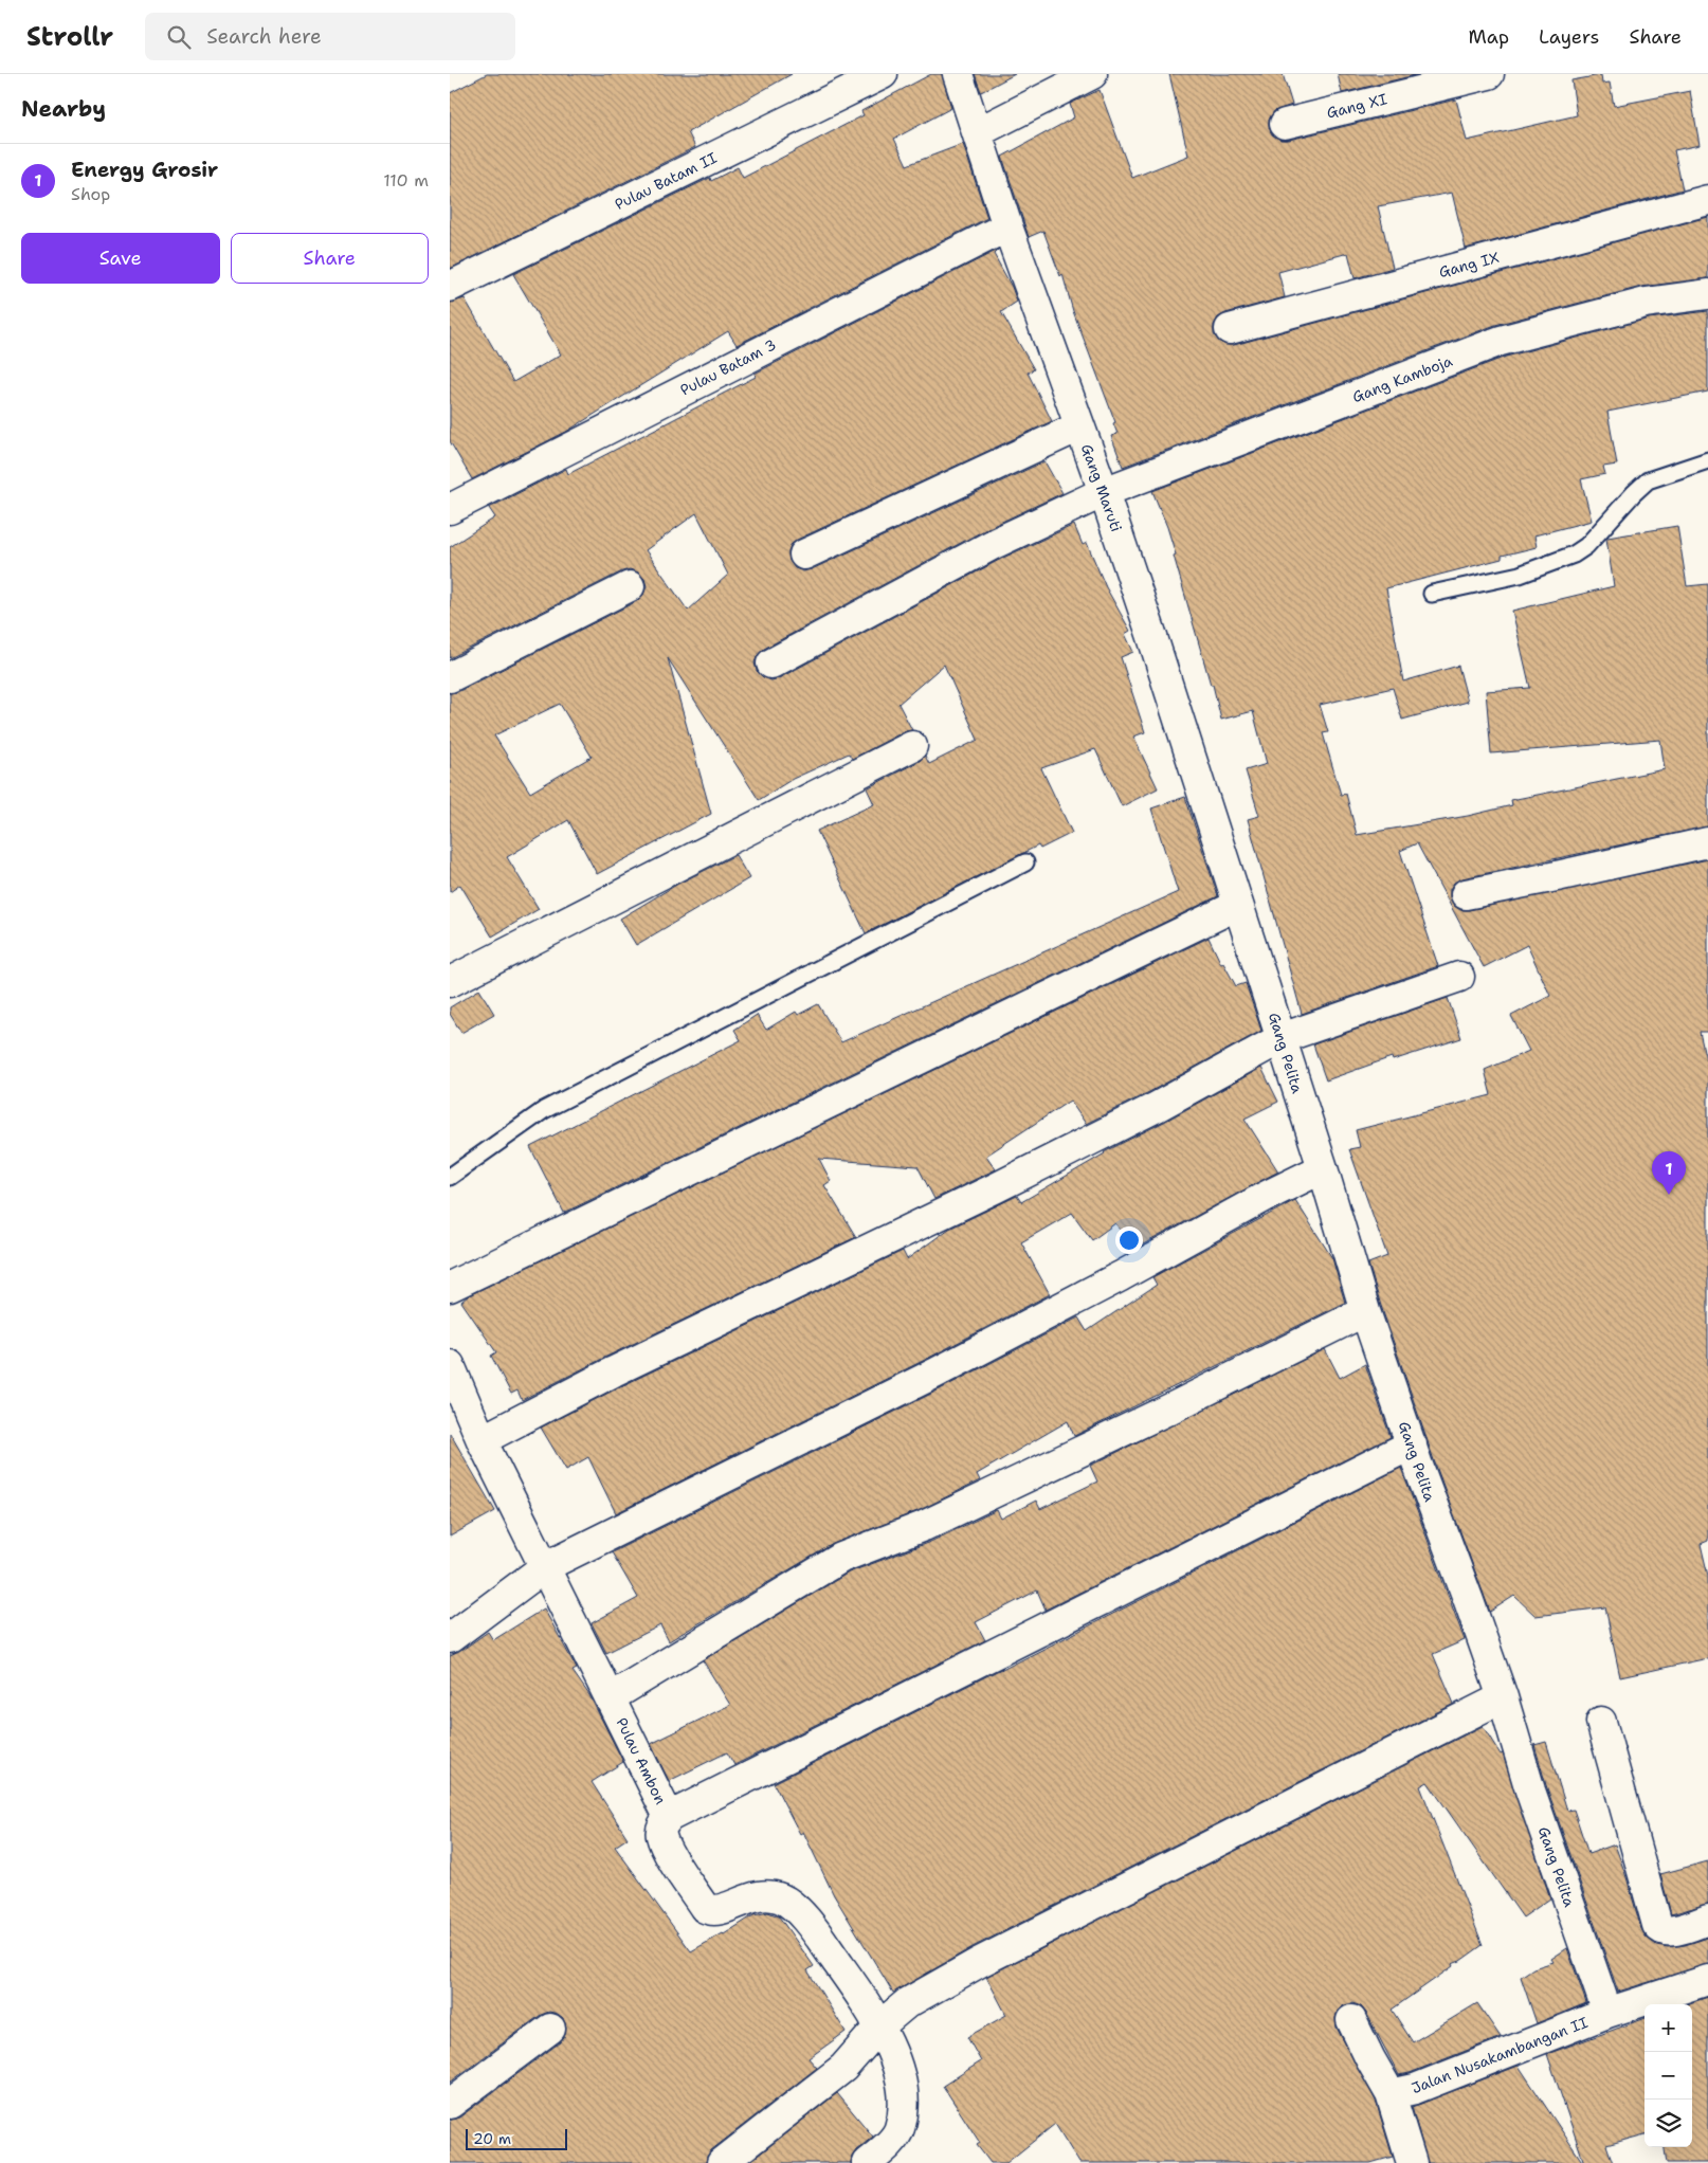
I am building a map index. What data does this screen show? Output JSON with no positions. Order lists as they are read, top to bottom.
{
  "streets": {
    "street": [
      "Gang XI",
      "Pulau Batam II",
      "Gang IX",
      "Pulau Batam 3",
      "Gang Kamboja",
      "Gang Maruti",
      "Gang Pelita",
      "Pulau Ambon",
      "Jalan Nusakambangan II"
    ]
  },
  "crossings": [
    ["Pulau Batam 3", "Gang Maruti"],
    ["Gang Kamboja", "Gang Maruti"],
    ["Gang Maruti", "Gang Pelita"],
    ["Gang Pelita", "Jalan Nusakambangan II"]
  ],
  "scale_bar": "20 m",
  "page": {
    "header": "Strollr",
    "search": "Search here",
    "nav": ["Map", "Layers", "Share"],
    "heading": "Nearby",
    "list": [
      {
        "mark": "1",
        "name": "Energy Grosir",
        "note": "Shop",
        "value": "110 m"
      }
    ],
    "buttons": ["Save", "Share"],
    "pins": "1",
    "map_buttons": ["+", "−"],
    "scale": "20 m"
  }
}
